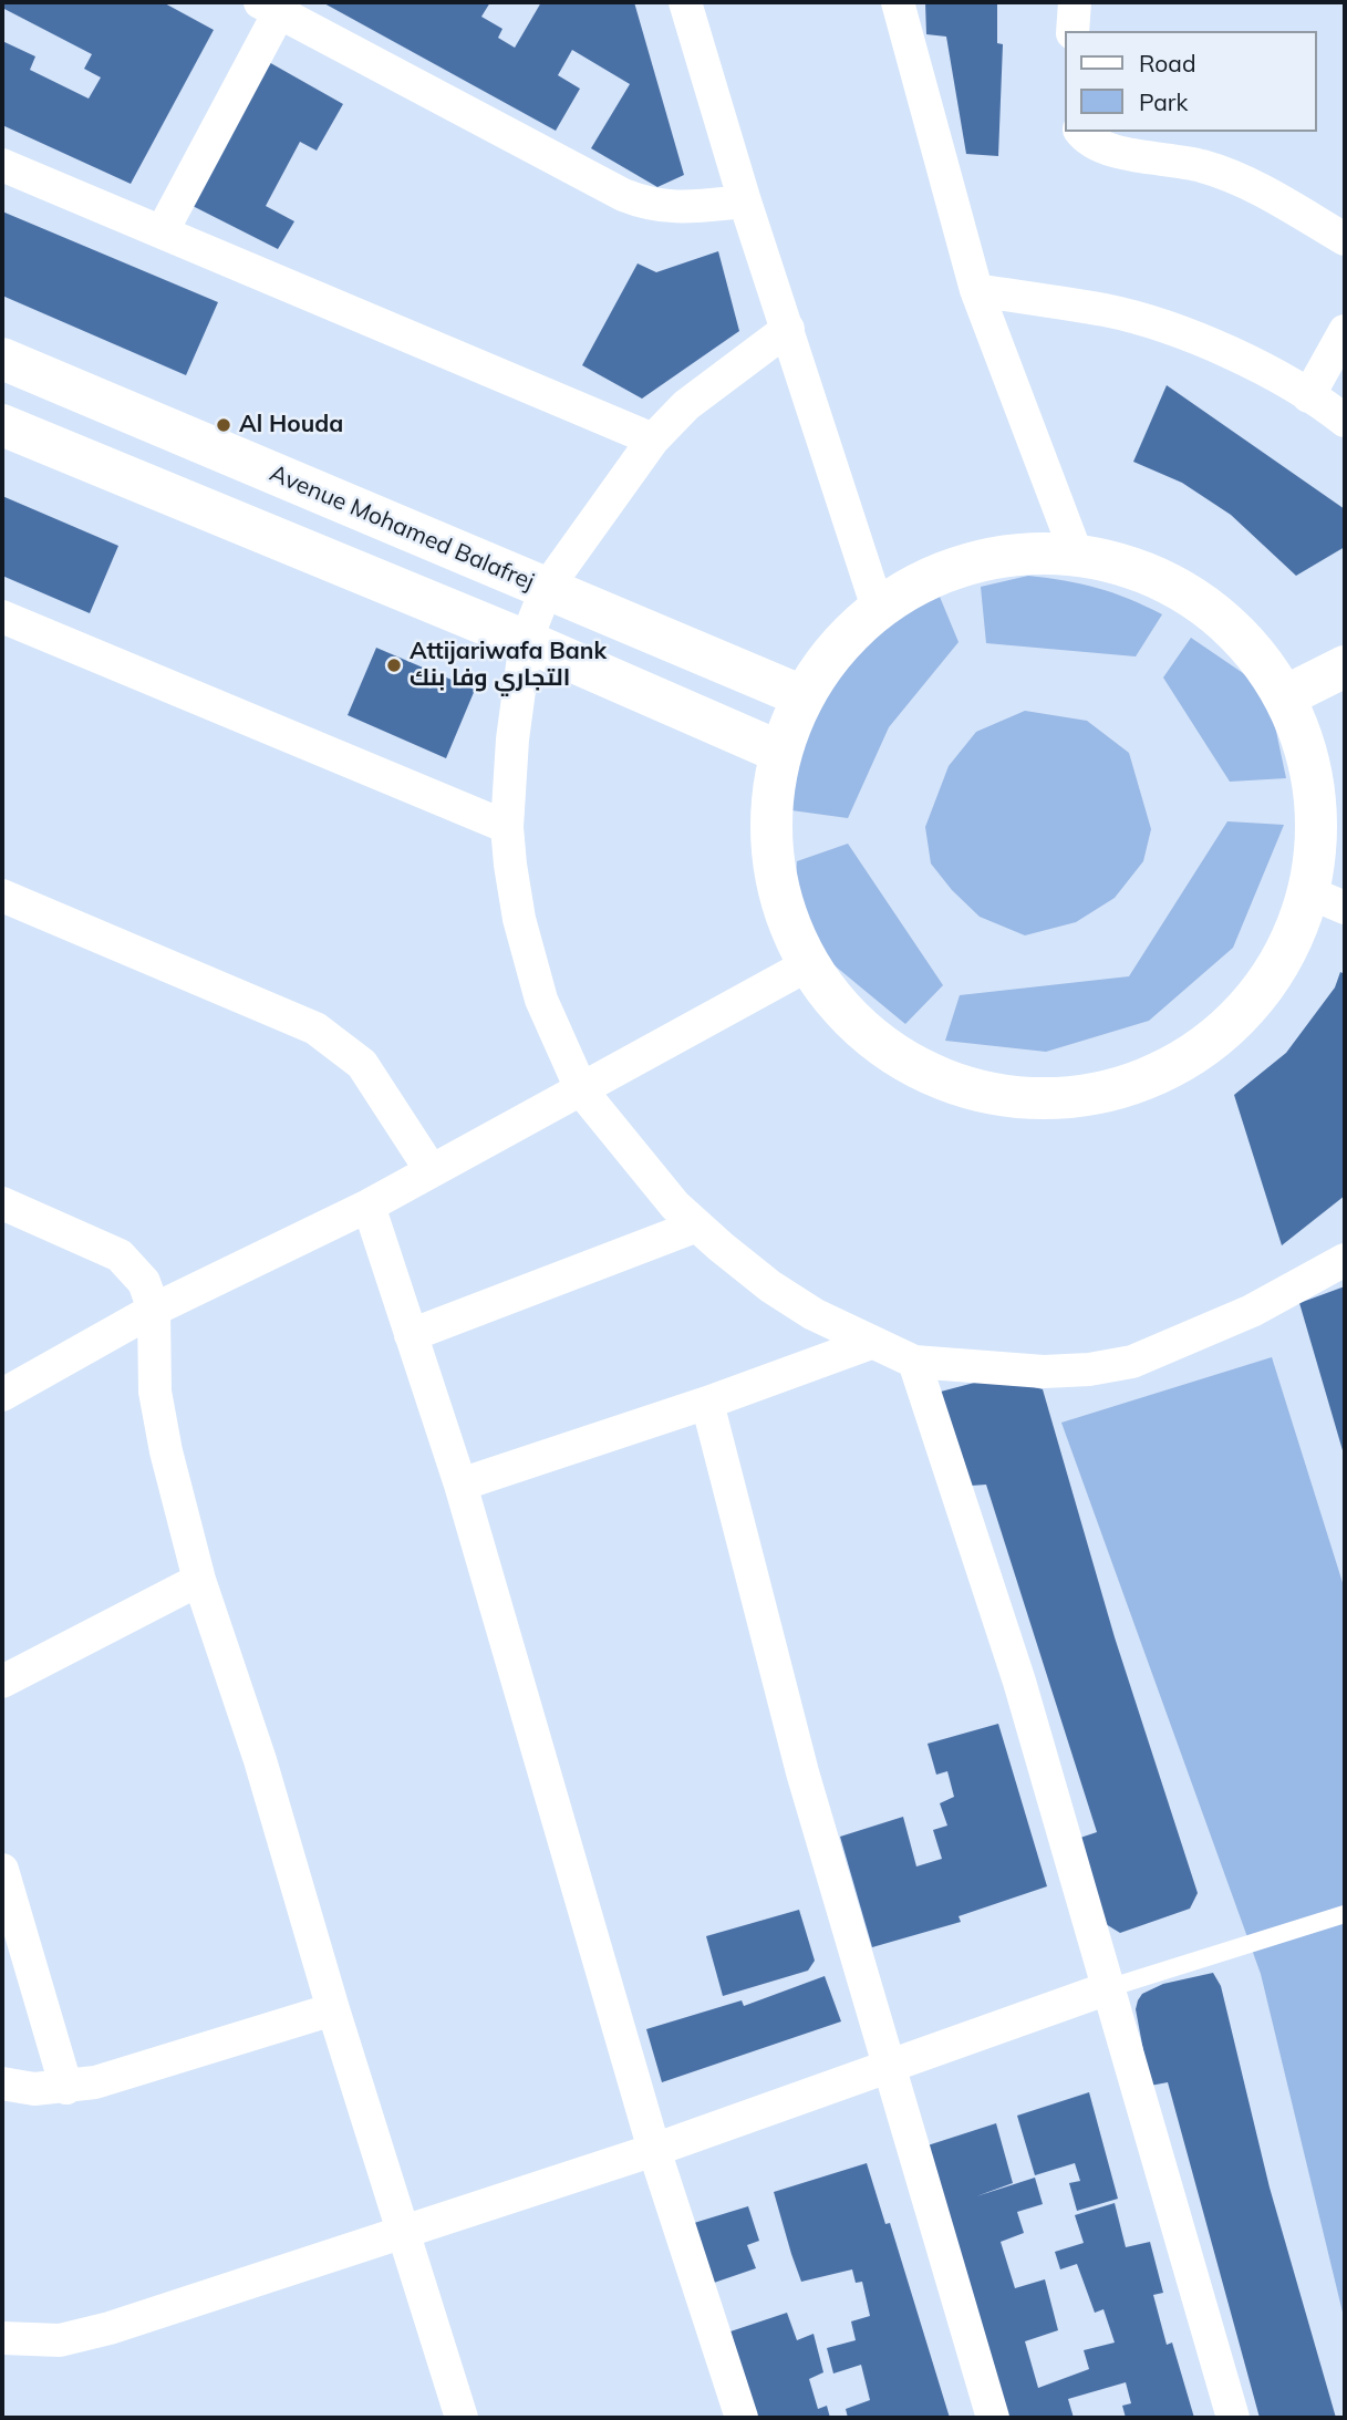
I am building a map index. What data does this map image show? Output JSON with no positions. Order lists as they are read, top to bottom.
{
  "streets": {
    "street": ["Avenue Mohamed Balafrej"]
  },
  "places": ["Al Houda", "Attijariwafa Bank التجاري وفا بنك"],
  "legend": ["Road", "Park"]
}
